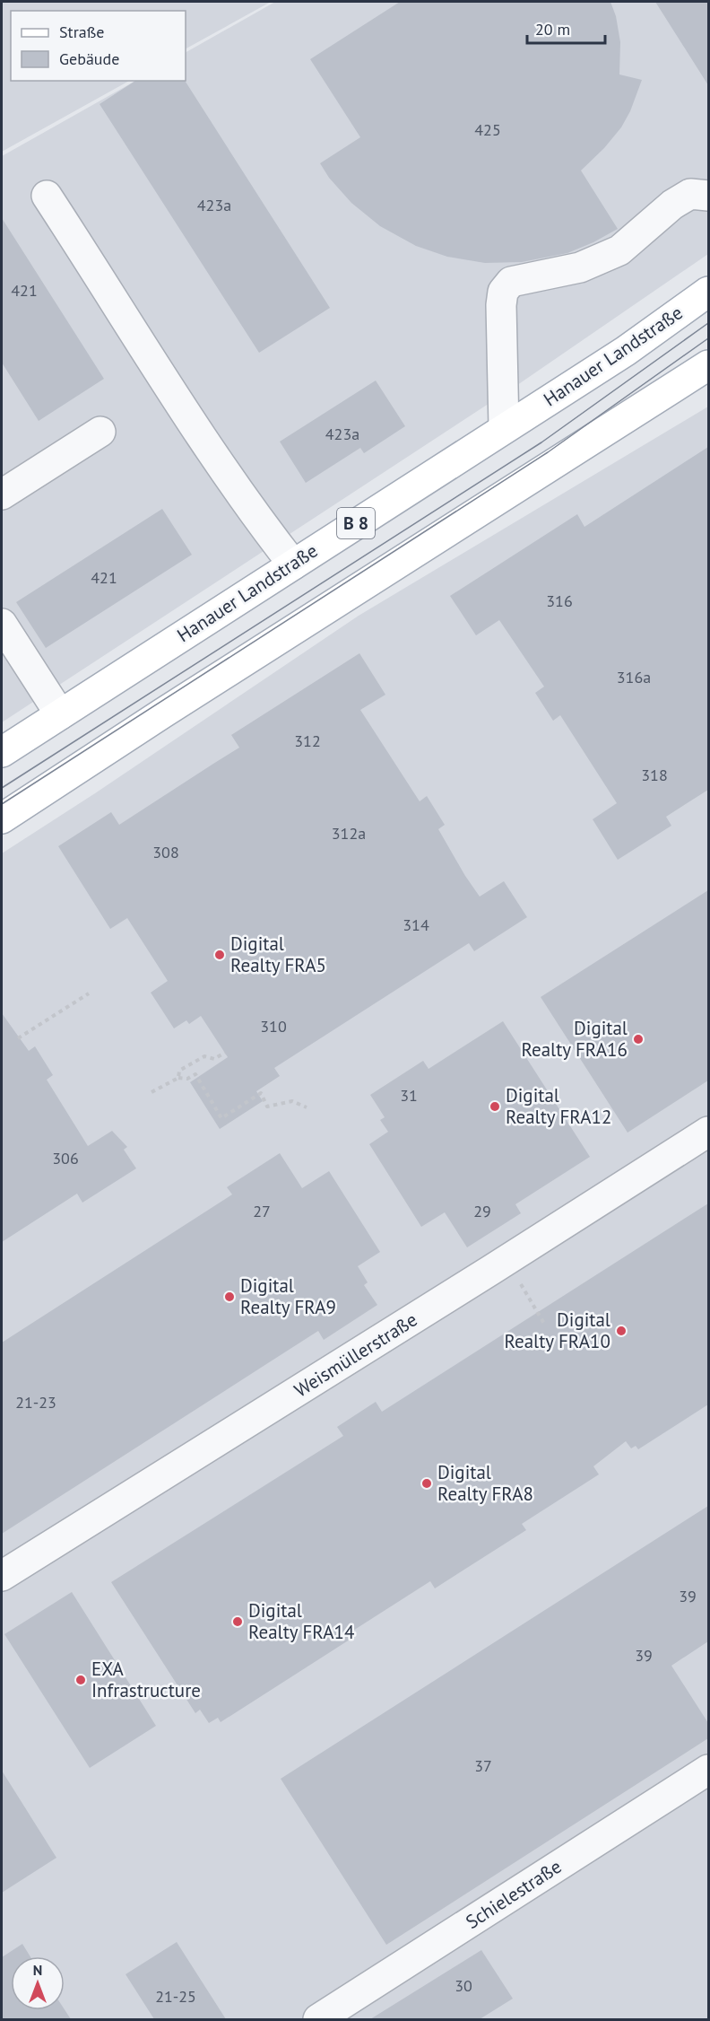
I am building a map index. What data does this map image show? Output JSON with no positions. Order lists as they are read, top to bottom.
{
  "streets": {
    "main road": ["Hanauer Landstraße", "B 8"],
    "street": ["Weismüllerstraße", "Schielestraße"]
  },
  "places": [
    "Digital Realty FRA5",
    "Digital Realty FRA16",
    "Digital Realty FRA12",
    "Digital Realty FRA9",
    "Digital Realty FRA10",
    "Digital Realty FRA8",
    "Digital Realty FRA14",
    "EXA Infrastructure"
  ],
  "house_numbers": [
    "425",
    "423a",
    "421",
    "423a",
    "421",
    "316",
    "316a",
    "312",
    "318",
    "312a",
    "308",
    "314",
    "310",
    "31",
    "306",
    "27",
    "29",
    "21-23",
    "39",
    "39",
    "37",
    "30",
    "21-25"
  ],
  "legend": ["Straße", "Gebäude"],
  "scale_bar": "20 m",
  "north": "top"
}
